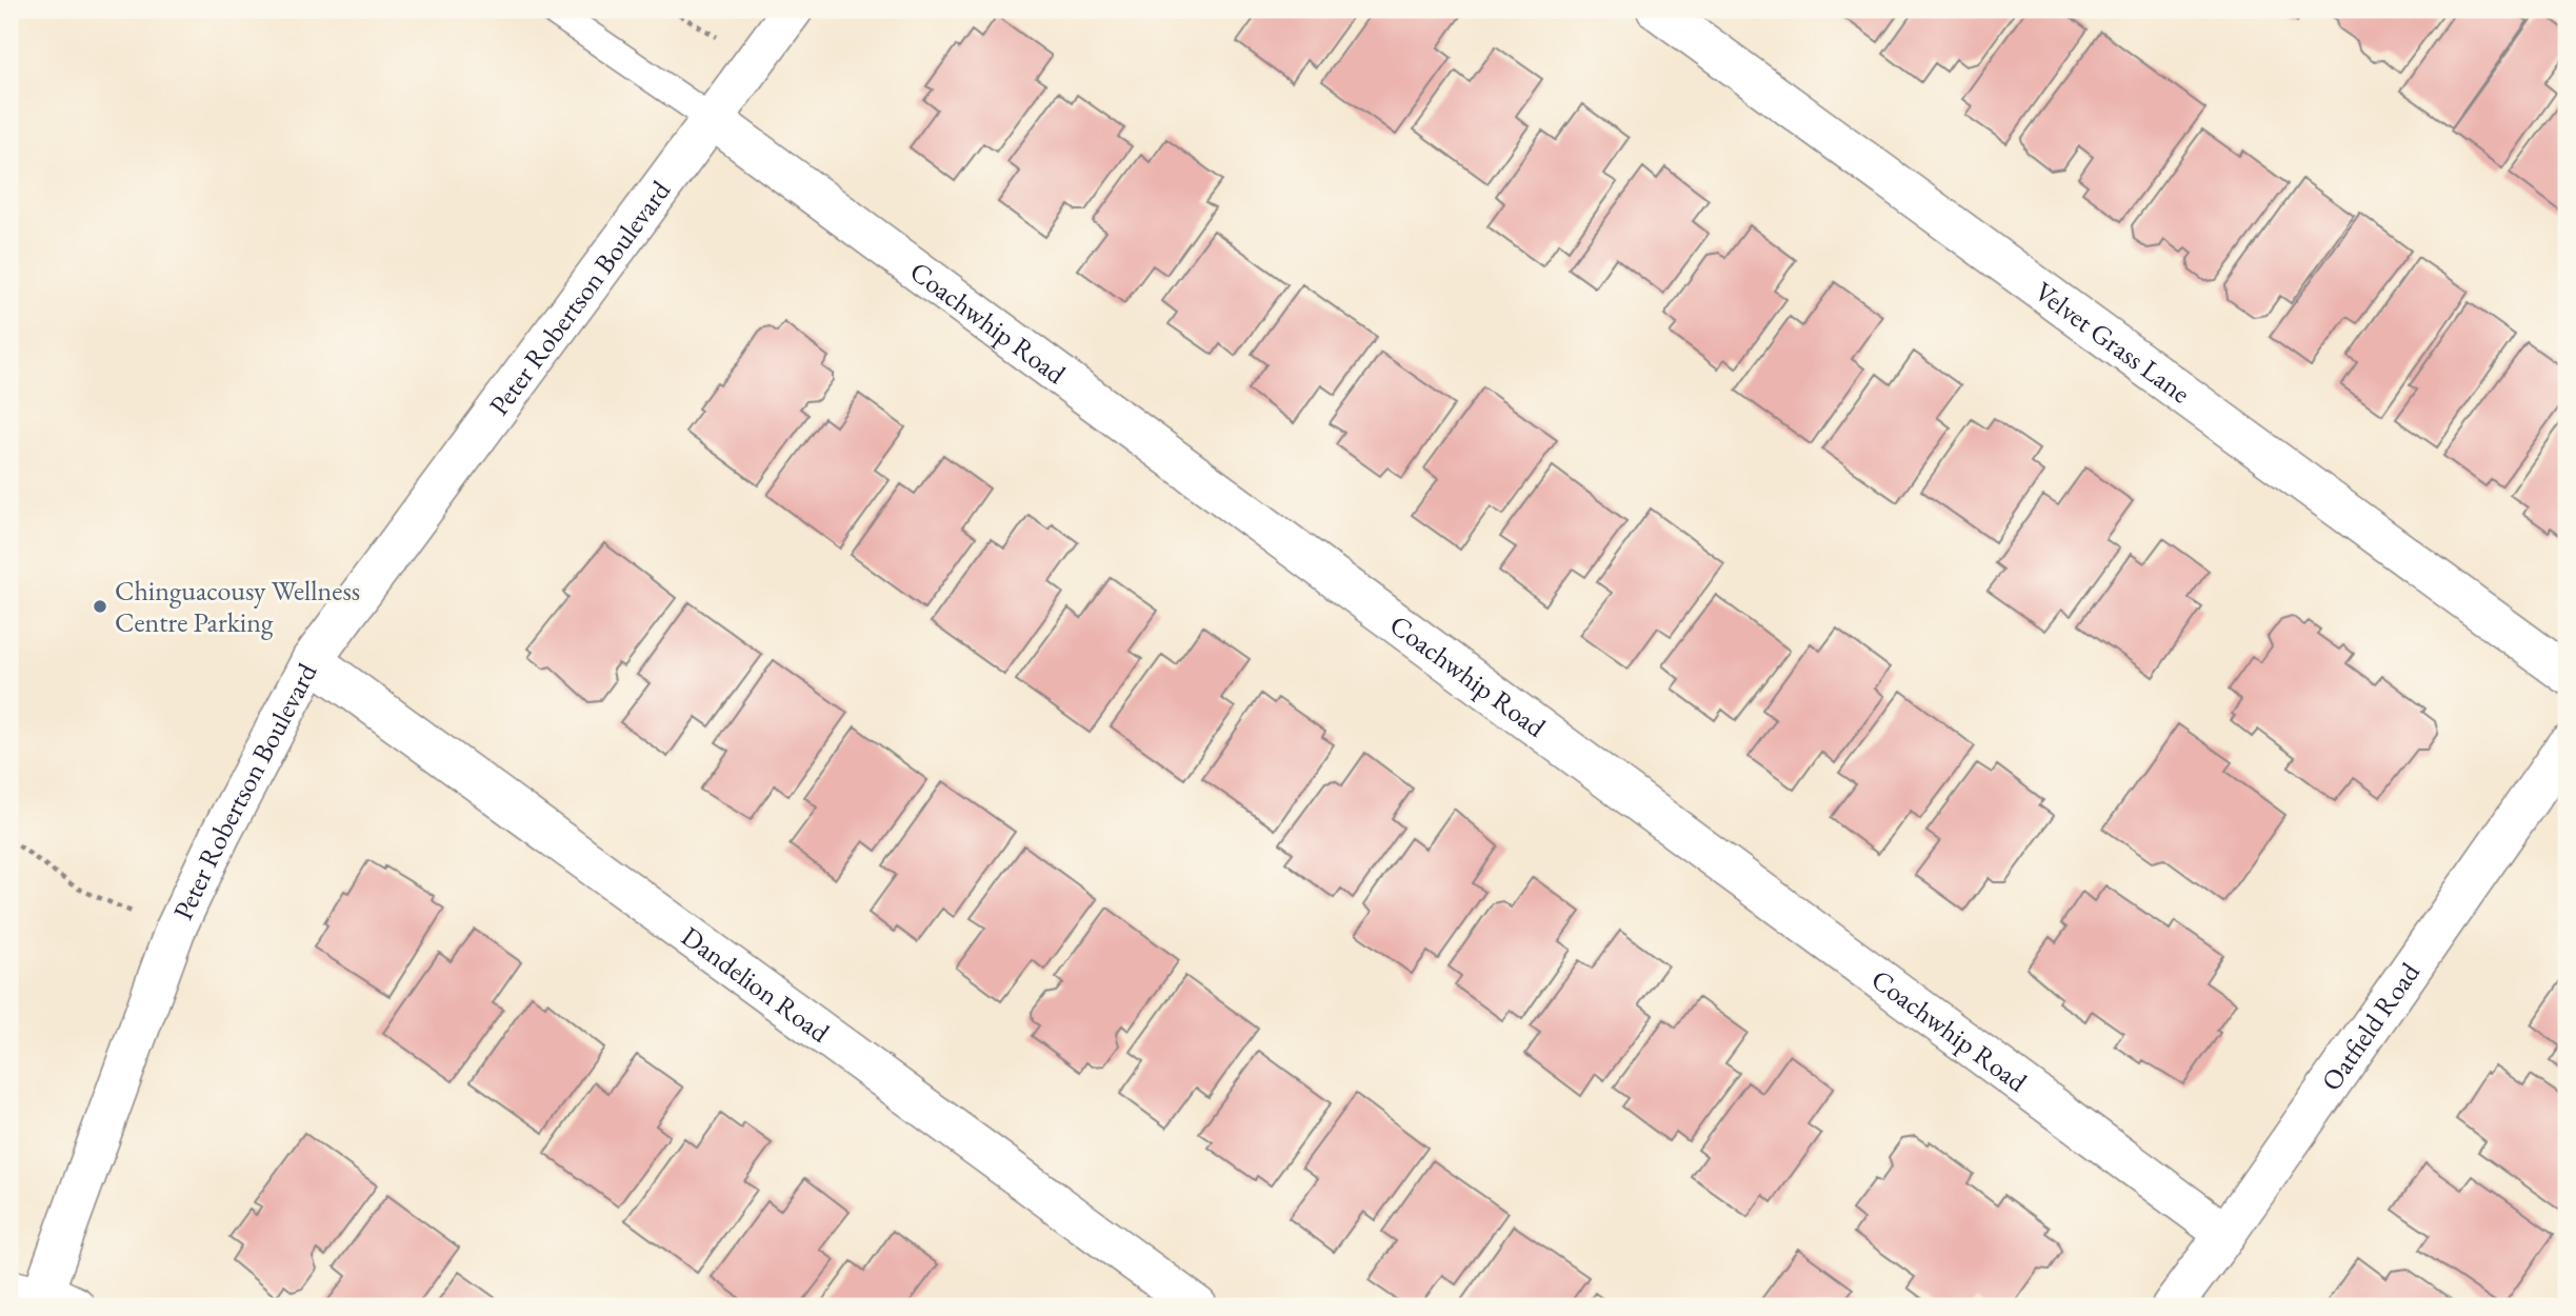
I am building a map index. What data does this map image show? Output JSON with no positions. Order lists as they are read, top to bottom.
{
  "streets": {
    "street": [
      "Peter Robertson Boulevard",
      "Coachwhip Road",
      "Velvet Grass Lane",
      "Dandelion Road",
      "Oatfield Road"
    ]
  },
  "crossings": [
    ["Peter Robertson Boulevard", "Coachwhip Road"],
    ["Peter Robertson Boulevard", "Dandelion Road"],
    ["Coachwhip Road", "Oatfield Road"]
  ],
  "places": ["Chinguacousy Wellness Centre Parking"]
}
